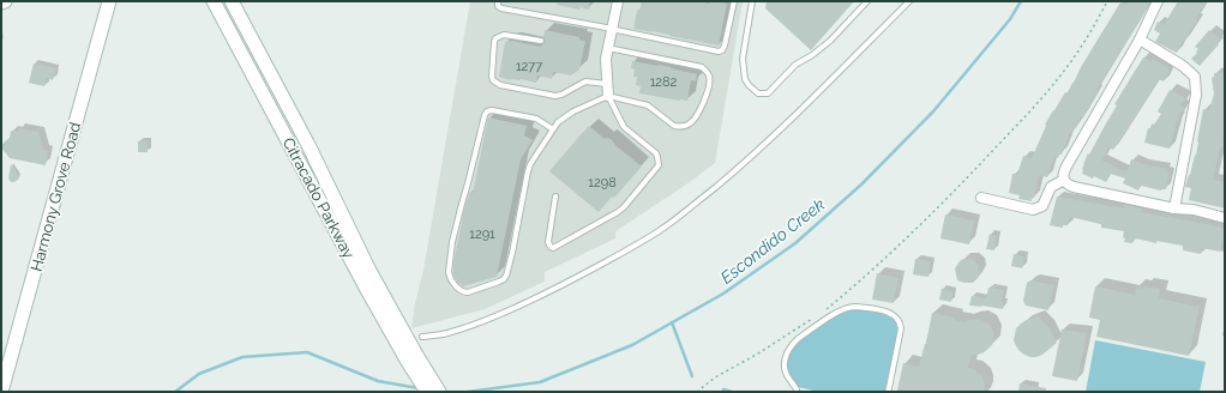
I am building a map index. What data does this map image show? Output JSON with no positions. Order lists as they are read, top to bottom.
{
  "streets": {
    "main road": ["Harmony Grove Road", "Citracado Parkway"]
  },
  "water": ["Escondido Creek"],
  "house_numbers": [
    "1277",
    "1282",
    "1298",
    "1291"
  ]
}
